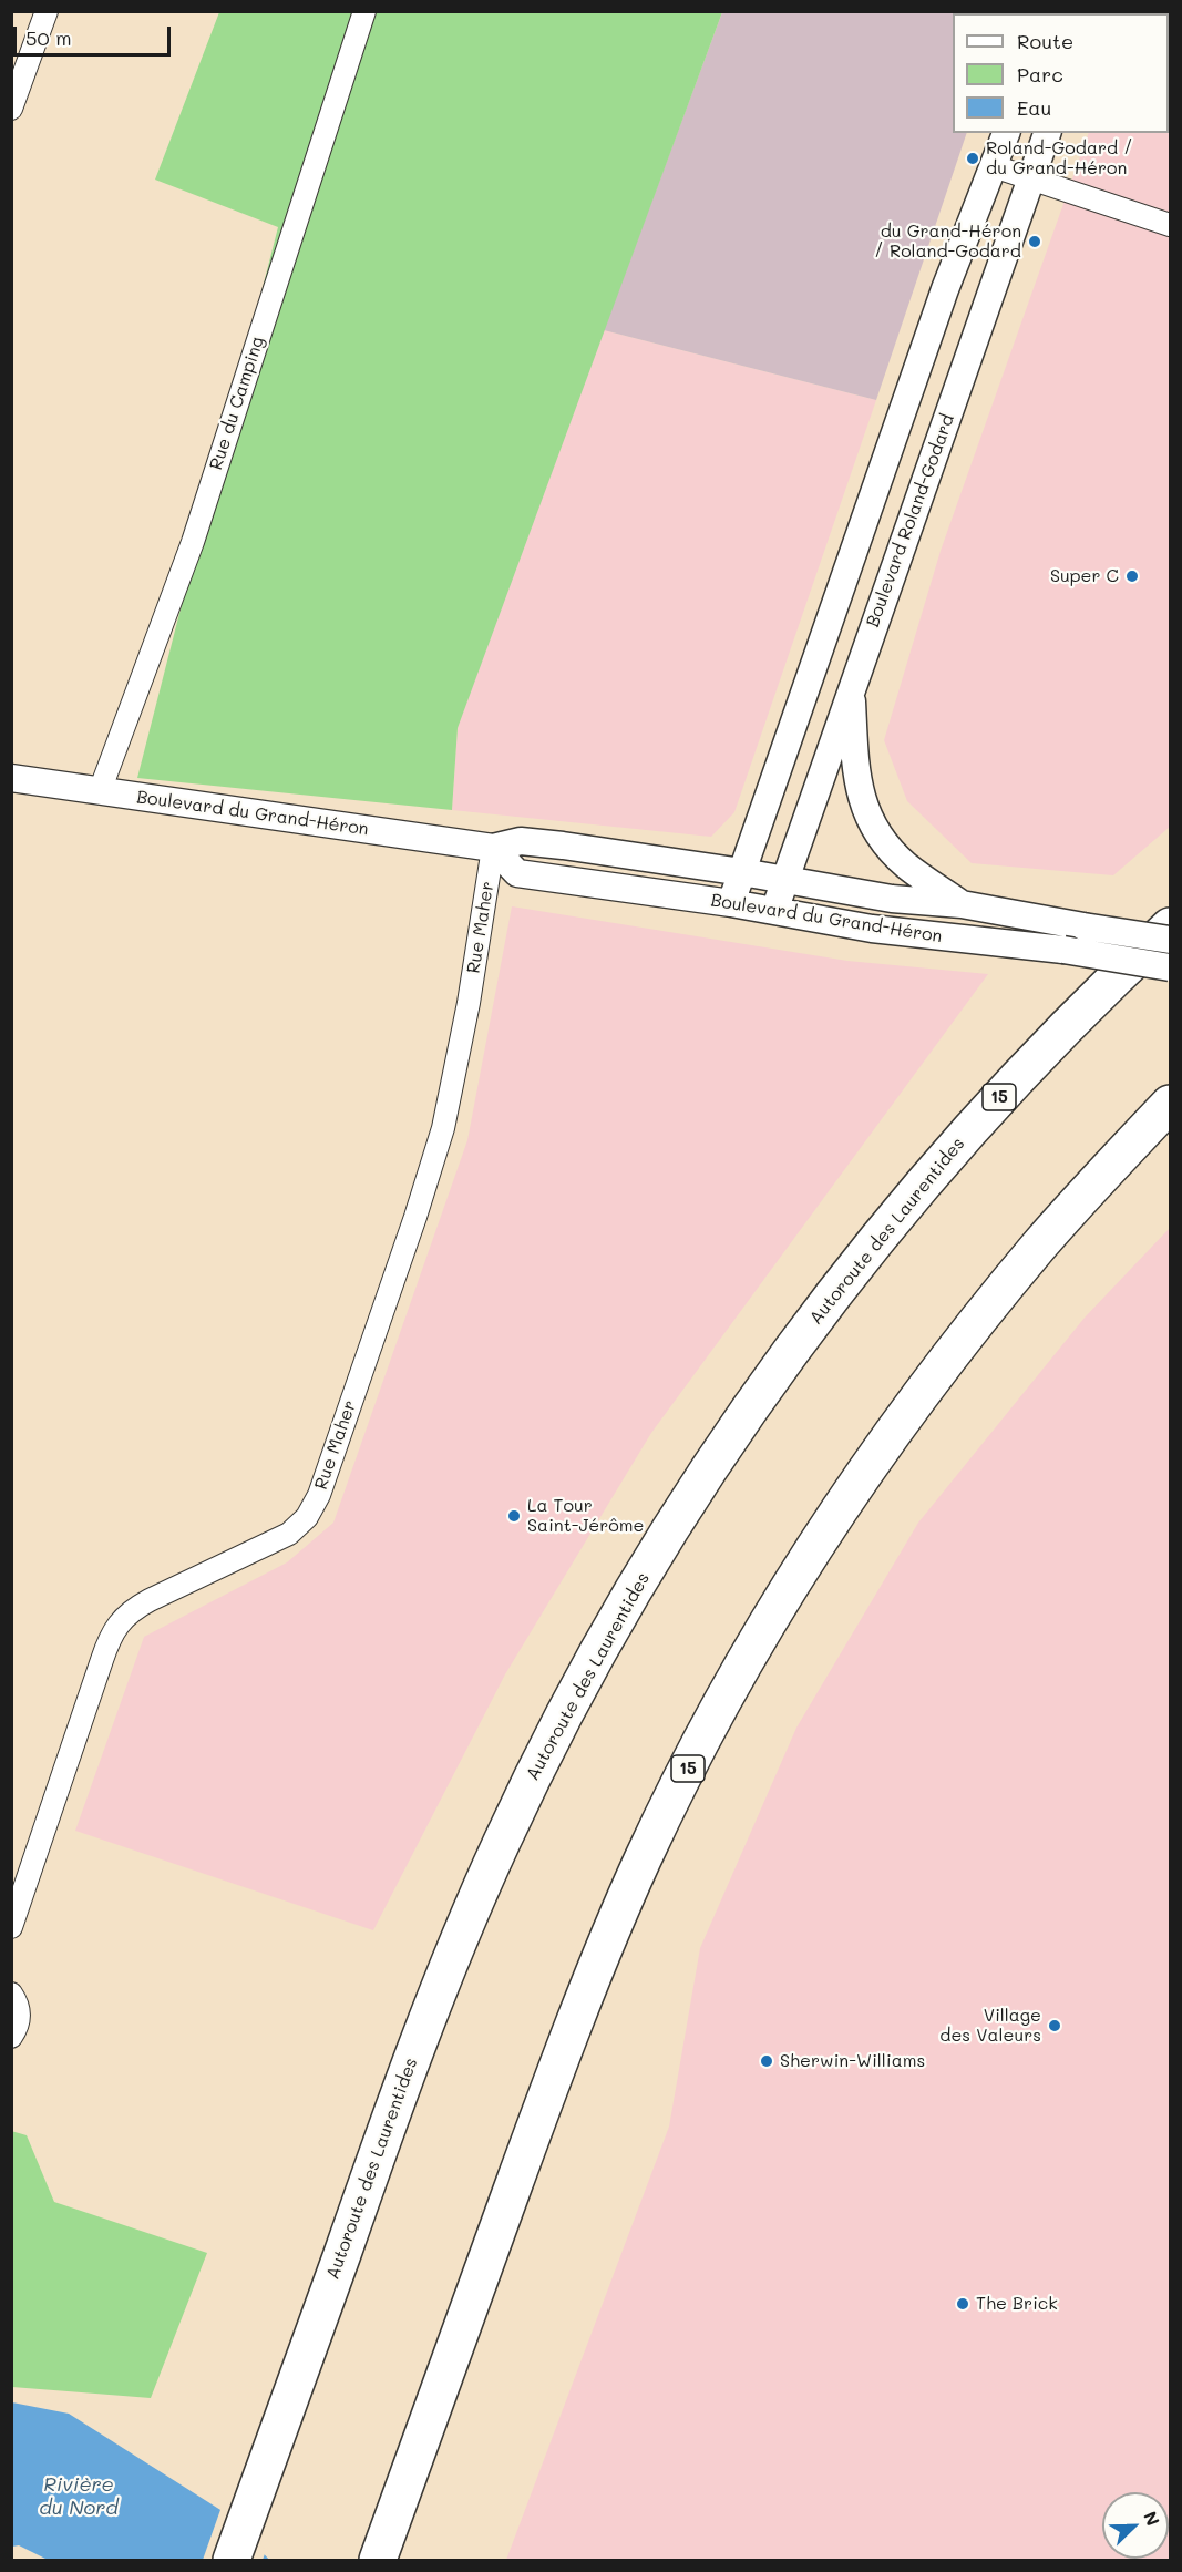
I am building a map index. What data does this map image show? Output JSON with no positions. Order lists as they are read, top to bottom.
{
  "streets": {
    "highway": ["15", "Autoroute des Laurentides"],
    "street": [
      "Rue du Camping",
      "Boulevard Roland-Godard",
      "Boulevard du Grand-Héron",
      "Rue Maher"
    ]
  },
  "crossings": [
    ["Rue du Camping", "Boulevard du Grand-Héron"],
    ["Boulevard Roland-Godard", "Boulevard du Grand-Héron"],
    ["Boulevard du Grand-Héron", "Rue Maher"]
  ],
  "water": ["Rivière du Nord"],
  "places": [
    "Roland-Godard / du Grand-Héron",
    "du Grand-Héron / Roland-Godard",
    "Super C",
    "La Tour Saint-Jérôme",
    "Village des Valeurs",
    "Sherwin-Williams",
    "The Brick"
  ],
  "legend": ["Route", "Parc", "Eau"],
  "scale_bar": "50 m",
  "north": "top right"
}
